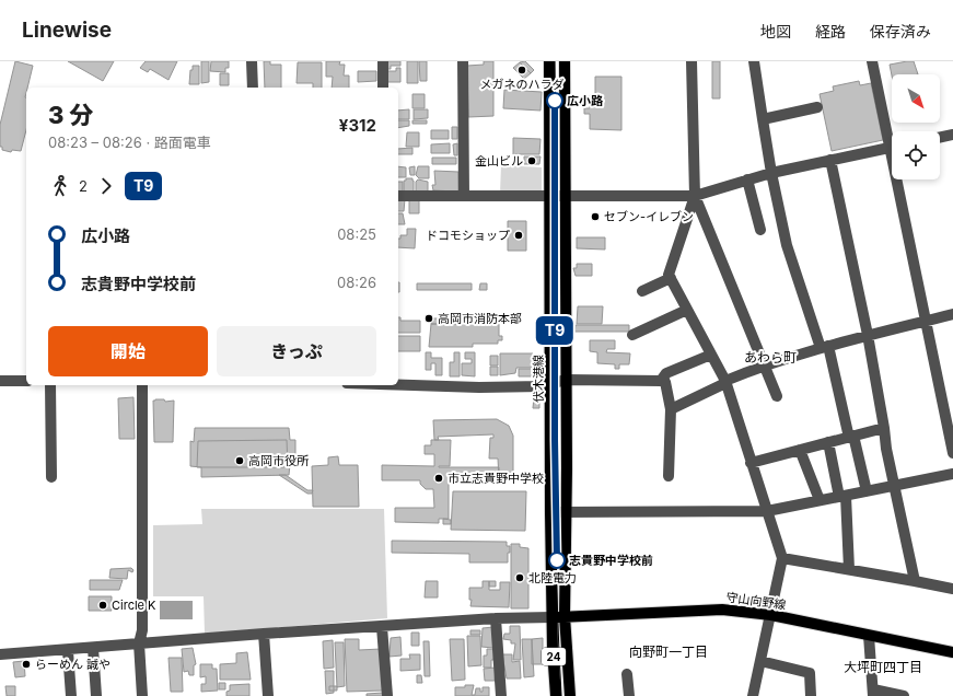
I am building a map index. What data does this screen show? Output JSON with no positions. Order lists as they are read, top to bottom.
{
  "streets": {
    "main road": ["伏木港線", "守山向野線", "24"]
  },
  "crossings": [
    ["伏木港線", "守山向野線"],
    ["守山向野線", "24"]
  ],
  "districts": ["あわら町", "向野町一丁目", "大坪町四丁目"],
  "places": [
    "メガネのハラダ",
    "広小路",
    "金山ビル",
    "セブン-イレブン",
    "ドコモショップ",
    "高岡市消防本部",
    "高岡市役所",
    "市立志貴野中学校",
    "志貴野中学校前",
    "北陸電力",
    "Circle K",
    "らーめん 誠や"
  ],
  "lines": ["tram line T9"],
  "north": "bottom right",
  "page": {
    "header": "Linewise",
    "nav": ["地図", "経路", "保存済み"],
    "on_map": "T9",
    "heading": ["3 分", "08:23 – 08:26 · 路面電車", "¥312"],
    "legs": ["2", "T9"],
    "list": [
      {
        "name": "広小路",
        "value": "08:25"
      },
      {
        "name": "志貴野中学校前",
        "value": "08:26"
      }
    ],
    "buttons": ["開始", "きっぷ"]
  }
}
